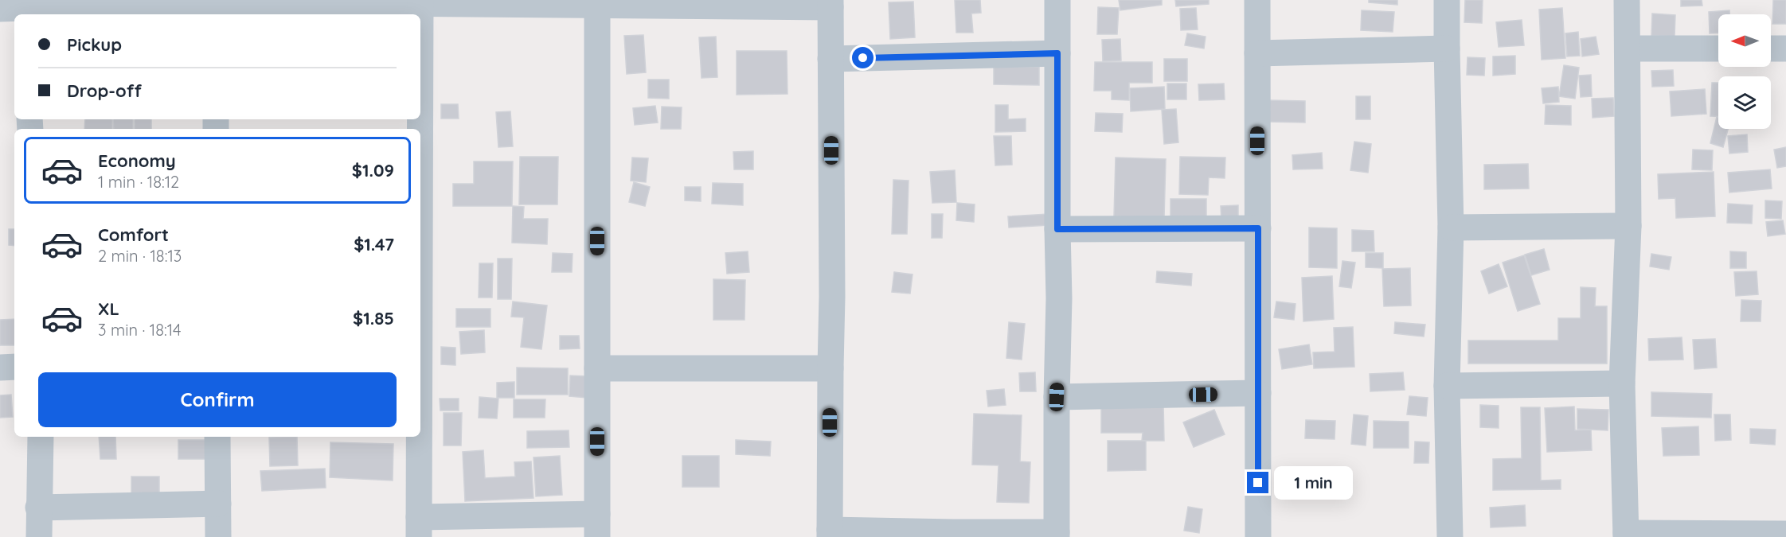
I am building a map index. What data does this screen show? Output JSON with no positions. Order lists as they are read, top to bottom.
{
  "north": "left",
  "page": {
    "banner": ["Pickup", "Drop-off"],
    "list": [
      {
        "name": "Economy",
        "note": "1 min · 18:12",
        "value": "$1.09"
      },
      {
        "name": "Comfort",
        "note": "2 min · 18:13",
        "value": "$1.47"
      },
      {
        "name": "XL",
        "note": "3 min · 18:14",
        "value": "$1.85"
      }
    ],
    "buttons": "Confirm",
    "bubble": "1 min"
  }
}
